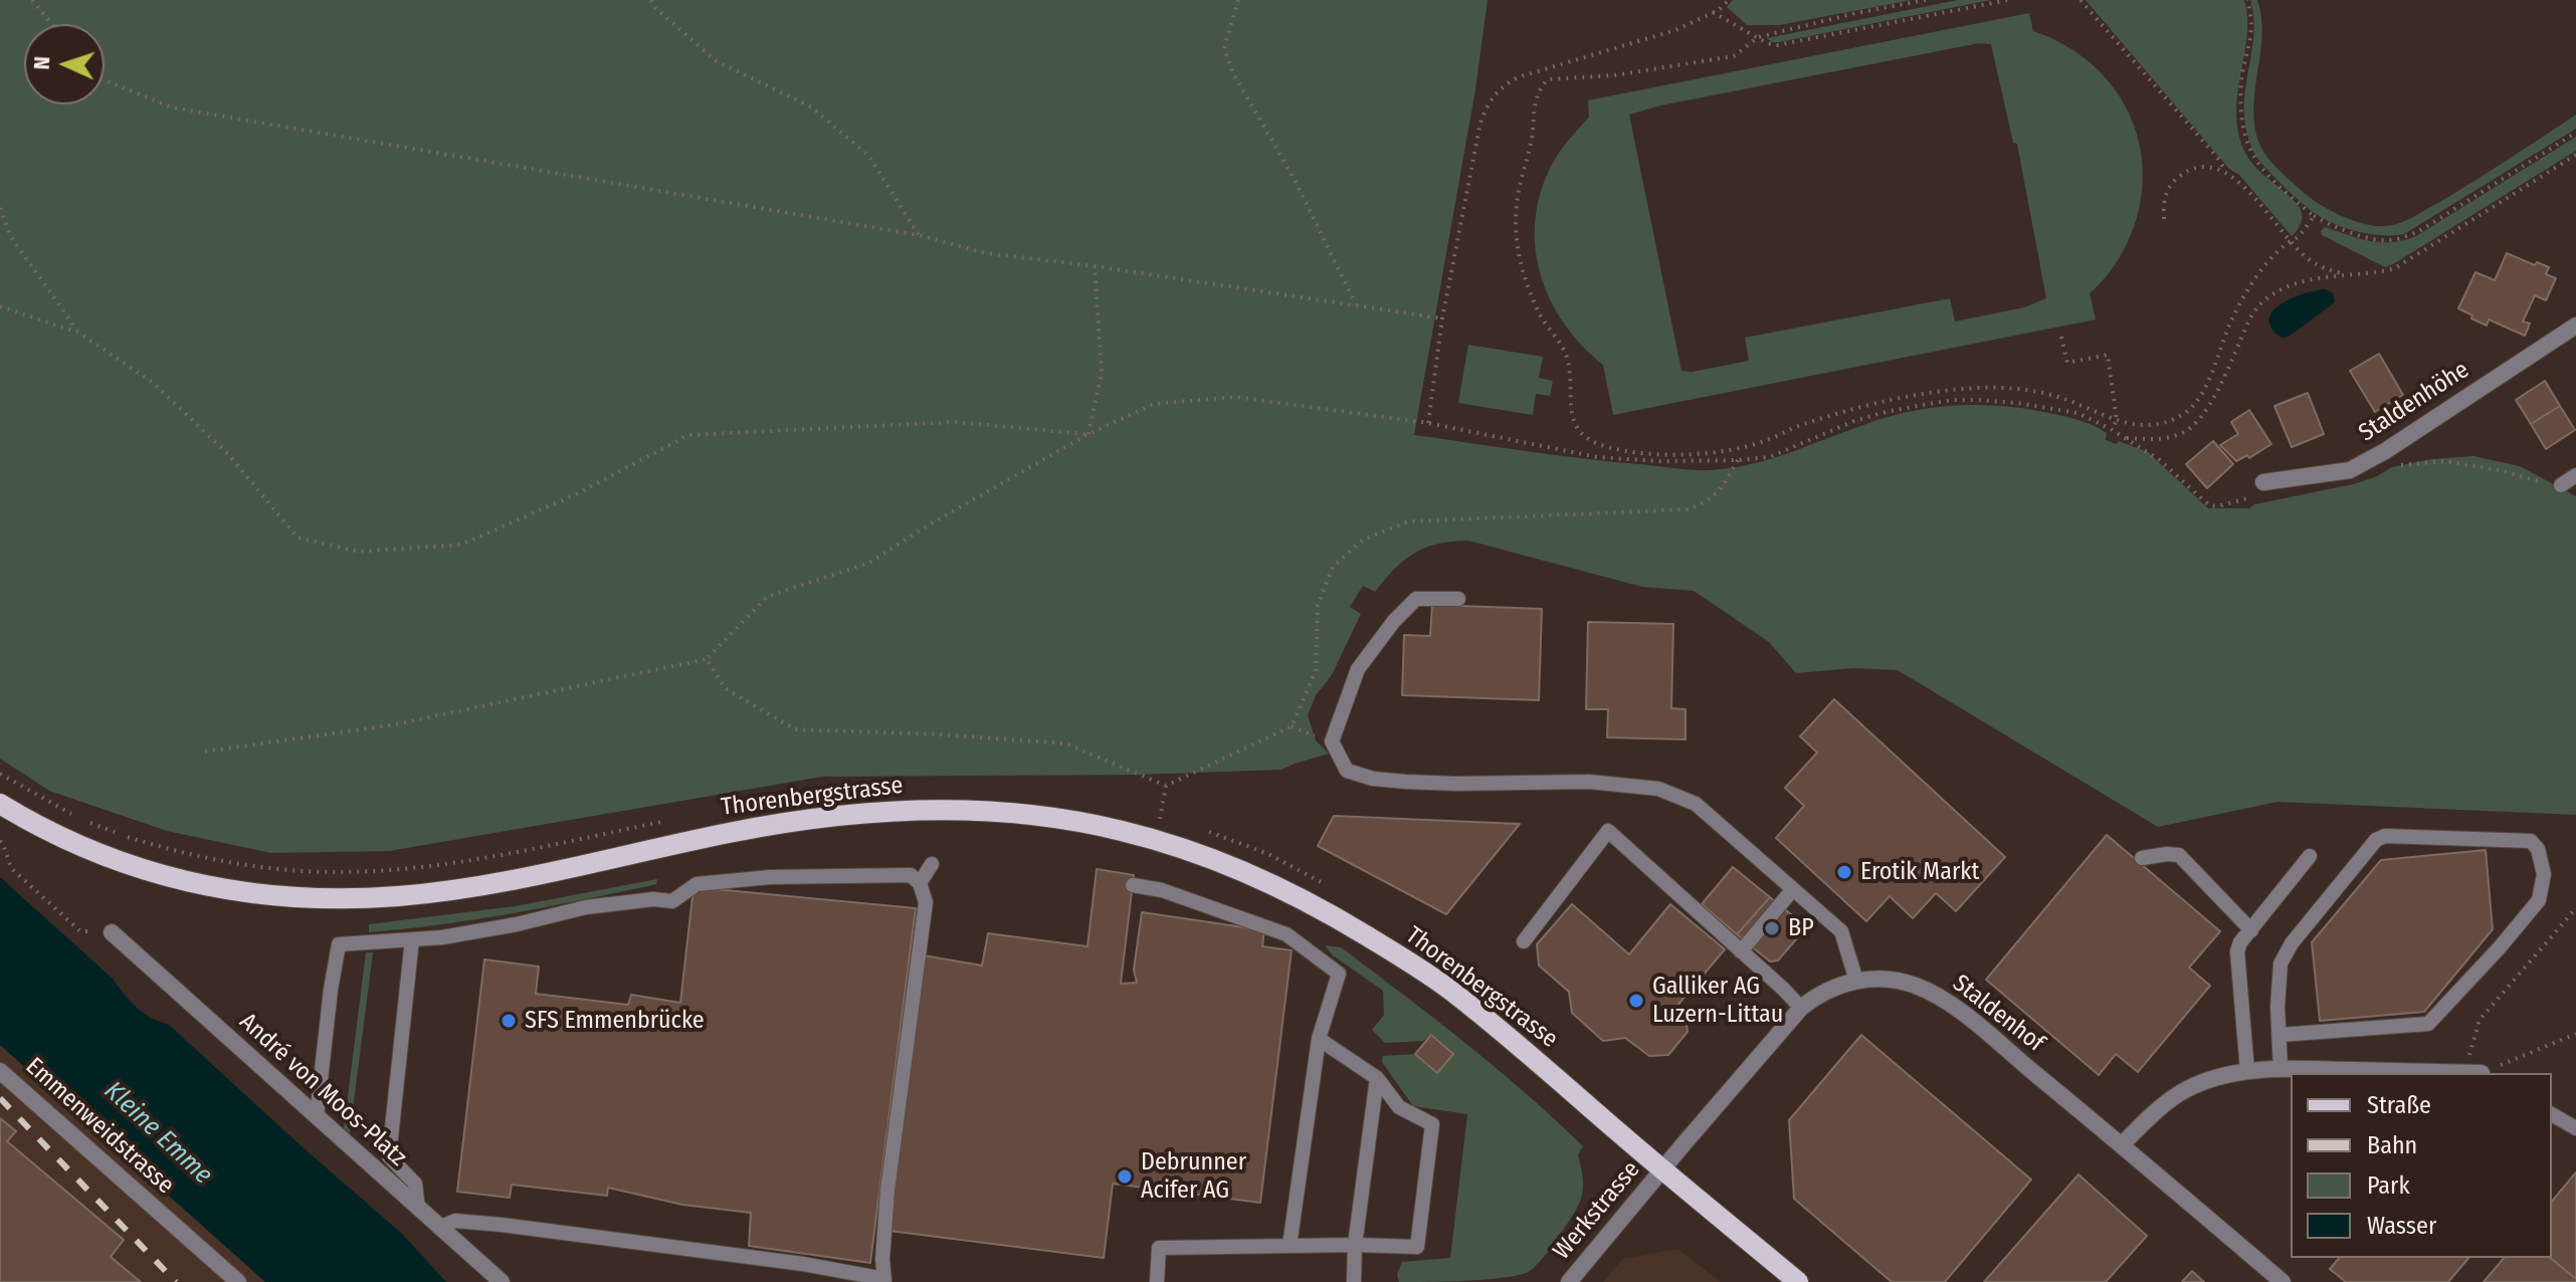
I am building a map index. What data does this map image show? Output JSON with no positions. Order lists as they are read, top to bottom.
{
  "streets": {
    "main road": ["Thorenbergstrasse"],
    "street": [
      "Staldenhöhe",
      "Staldenhof",
      "André von Moos-Platz",
      "Emmenweidstrasse",
      "Werkstrasse"
    ]
  },
  "crossings": [
    ["Thorenbergstrasse", "Staldenhof"],
    ["Thorenbergstrasse", "Werkstrasse"],
    ["Staldenhof", "Werkstrasse"]
  ],
  "water": ["Kleine Emme"],
  "places": [
    "Erotik Markt",
    "BP",
    "Galliker AG Luzern-Littau",
    "SFS Emmenbrücke",
    "Debrunner Acifer AG"
  ],
  "legend": [
    "Straße",
    "Bahn",
    "Park",
    "Wasser"
  ],
  "north": "left"
}
